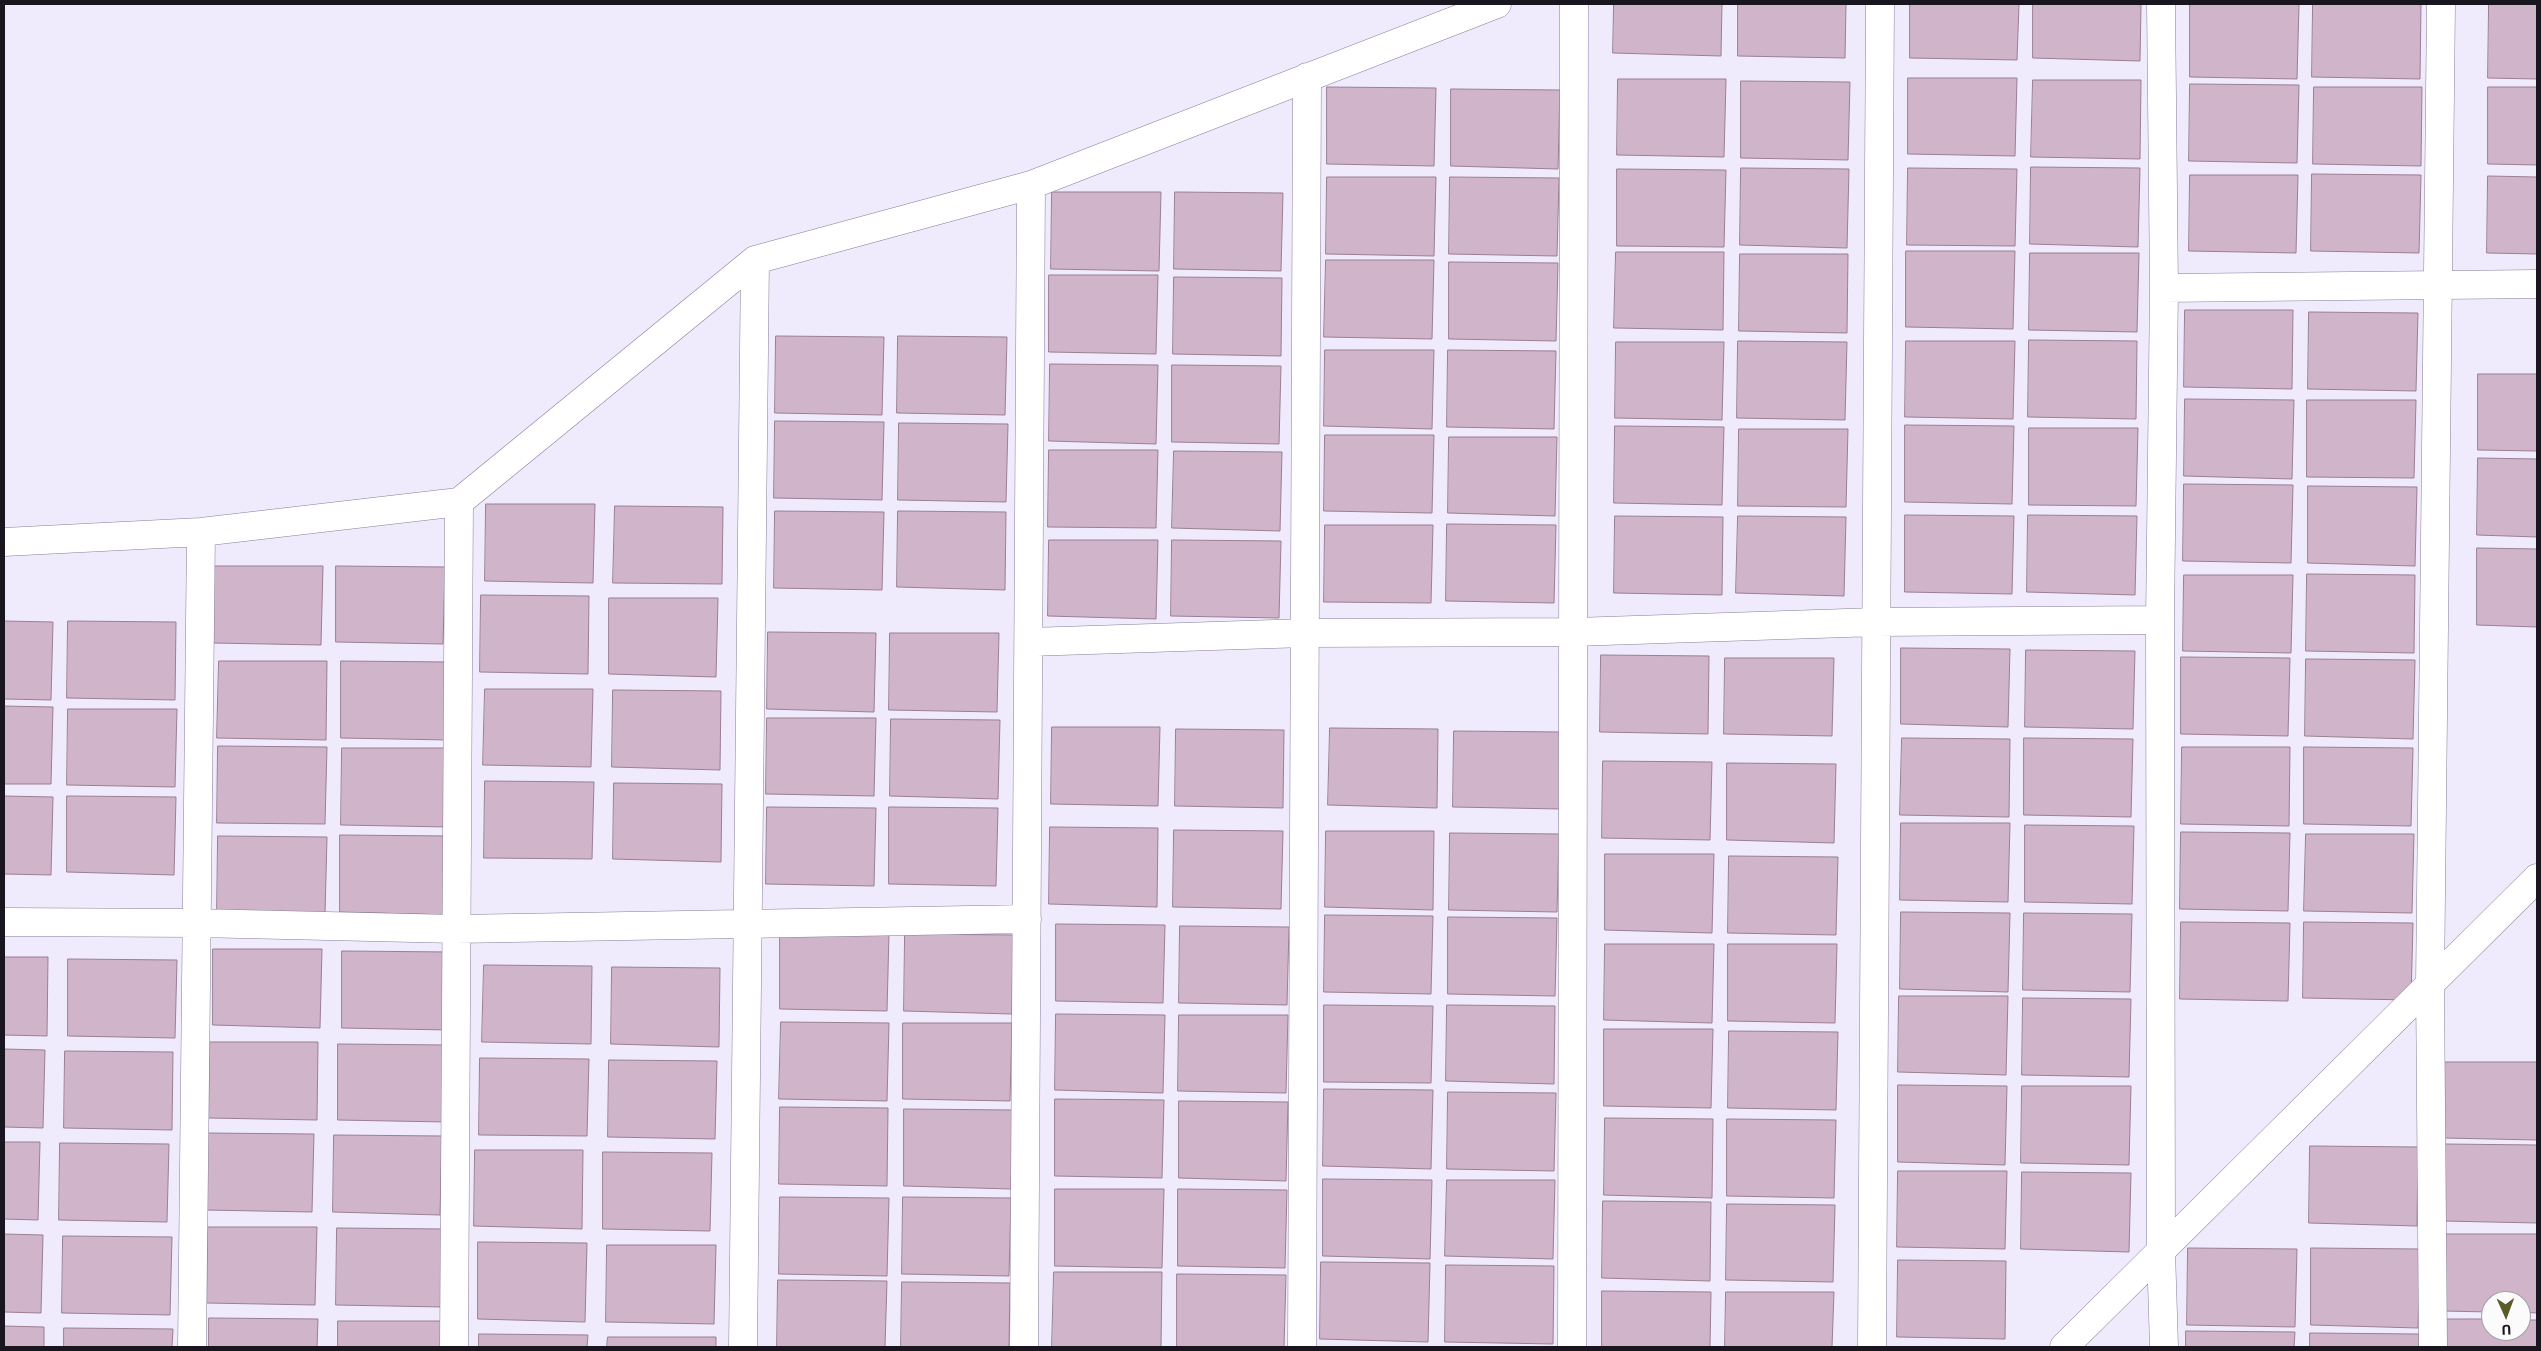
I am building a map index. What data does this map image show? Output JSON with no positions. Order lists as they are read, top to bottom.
{
  "north": "bottom"
}
